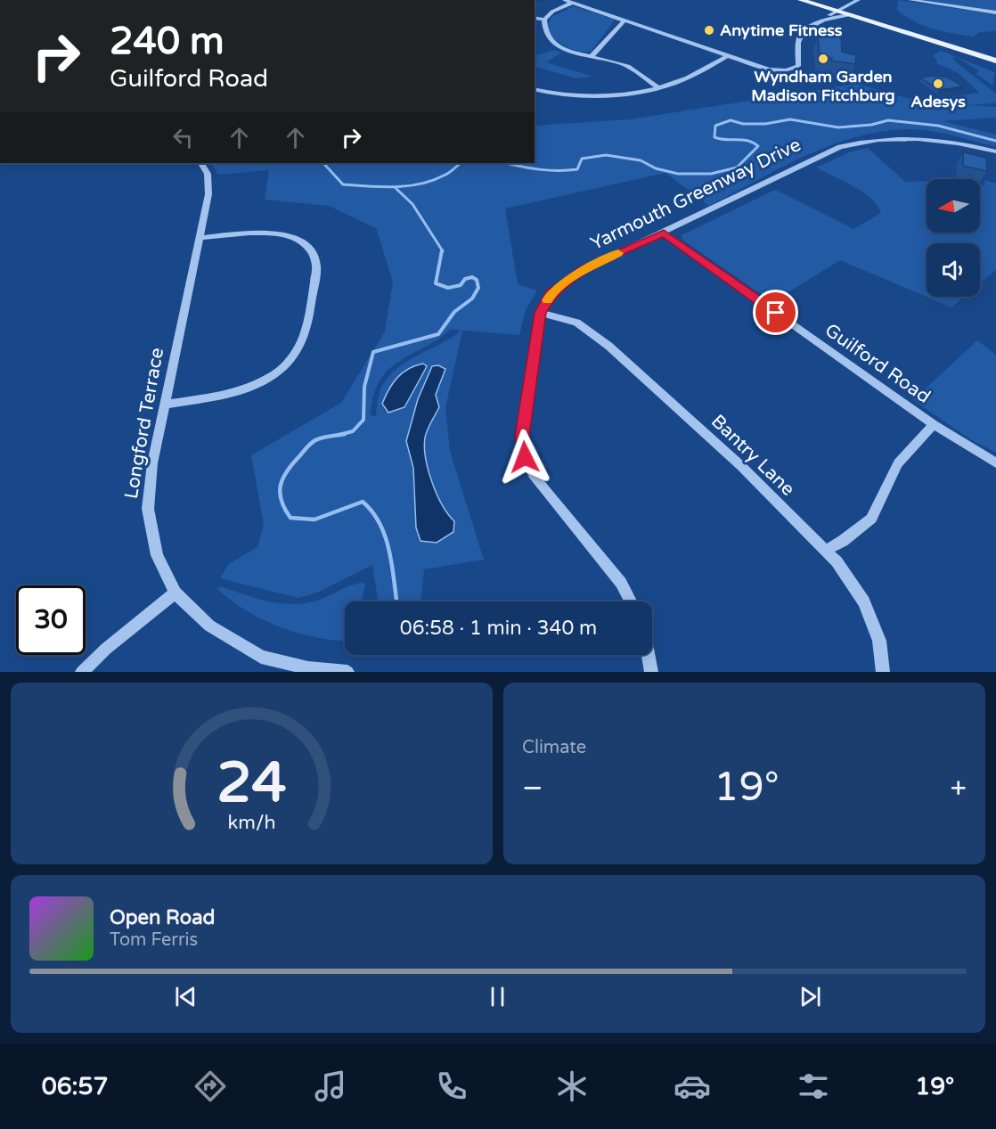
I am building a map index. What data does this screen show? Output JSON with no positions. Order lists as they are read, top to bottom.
{
  "streets": {
    "street": [
      "Yarmouth Greenway Drive",
      "Guilford Road",
      "Longford Terrace",
      "Bantry Lane"
    ]
  },
  "crossings": [
    ["Yarmouth Greenway Drive", "Guilford Road"],
    ["Yarmouth Greenway Drive", "Bantry Lane"]
  ],
  "places": ["Anytime Fitness", "Wyndham Garden Madison Fitchburg", "Adesys"],
  "north": "left",
  "page": {
    "turn": ["240 m", "Guilford Road"],
    "limit": "30",
    "trip": "06:58 · 1 min · 340 m",
    "tile": "Climate",
    "heat": ["−", "19°", "+"],
    "song": ["Open Road", "Tom Ferris"],
    "tabs": ["06:57", "19°"],
    "gauge": ["24", "km/h"]
  }
}
